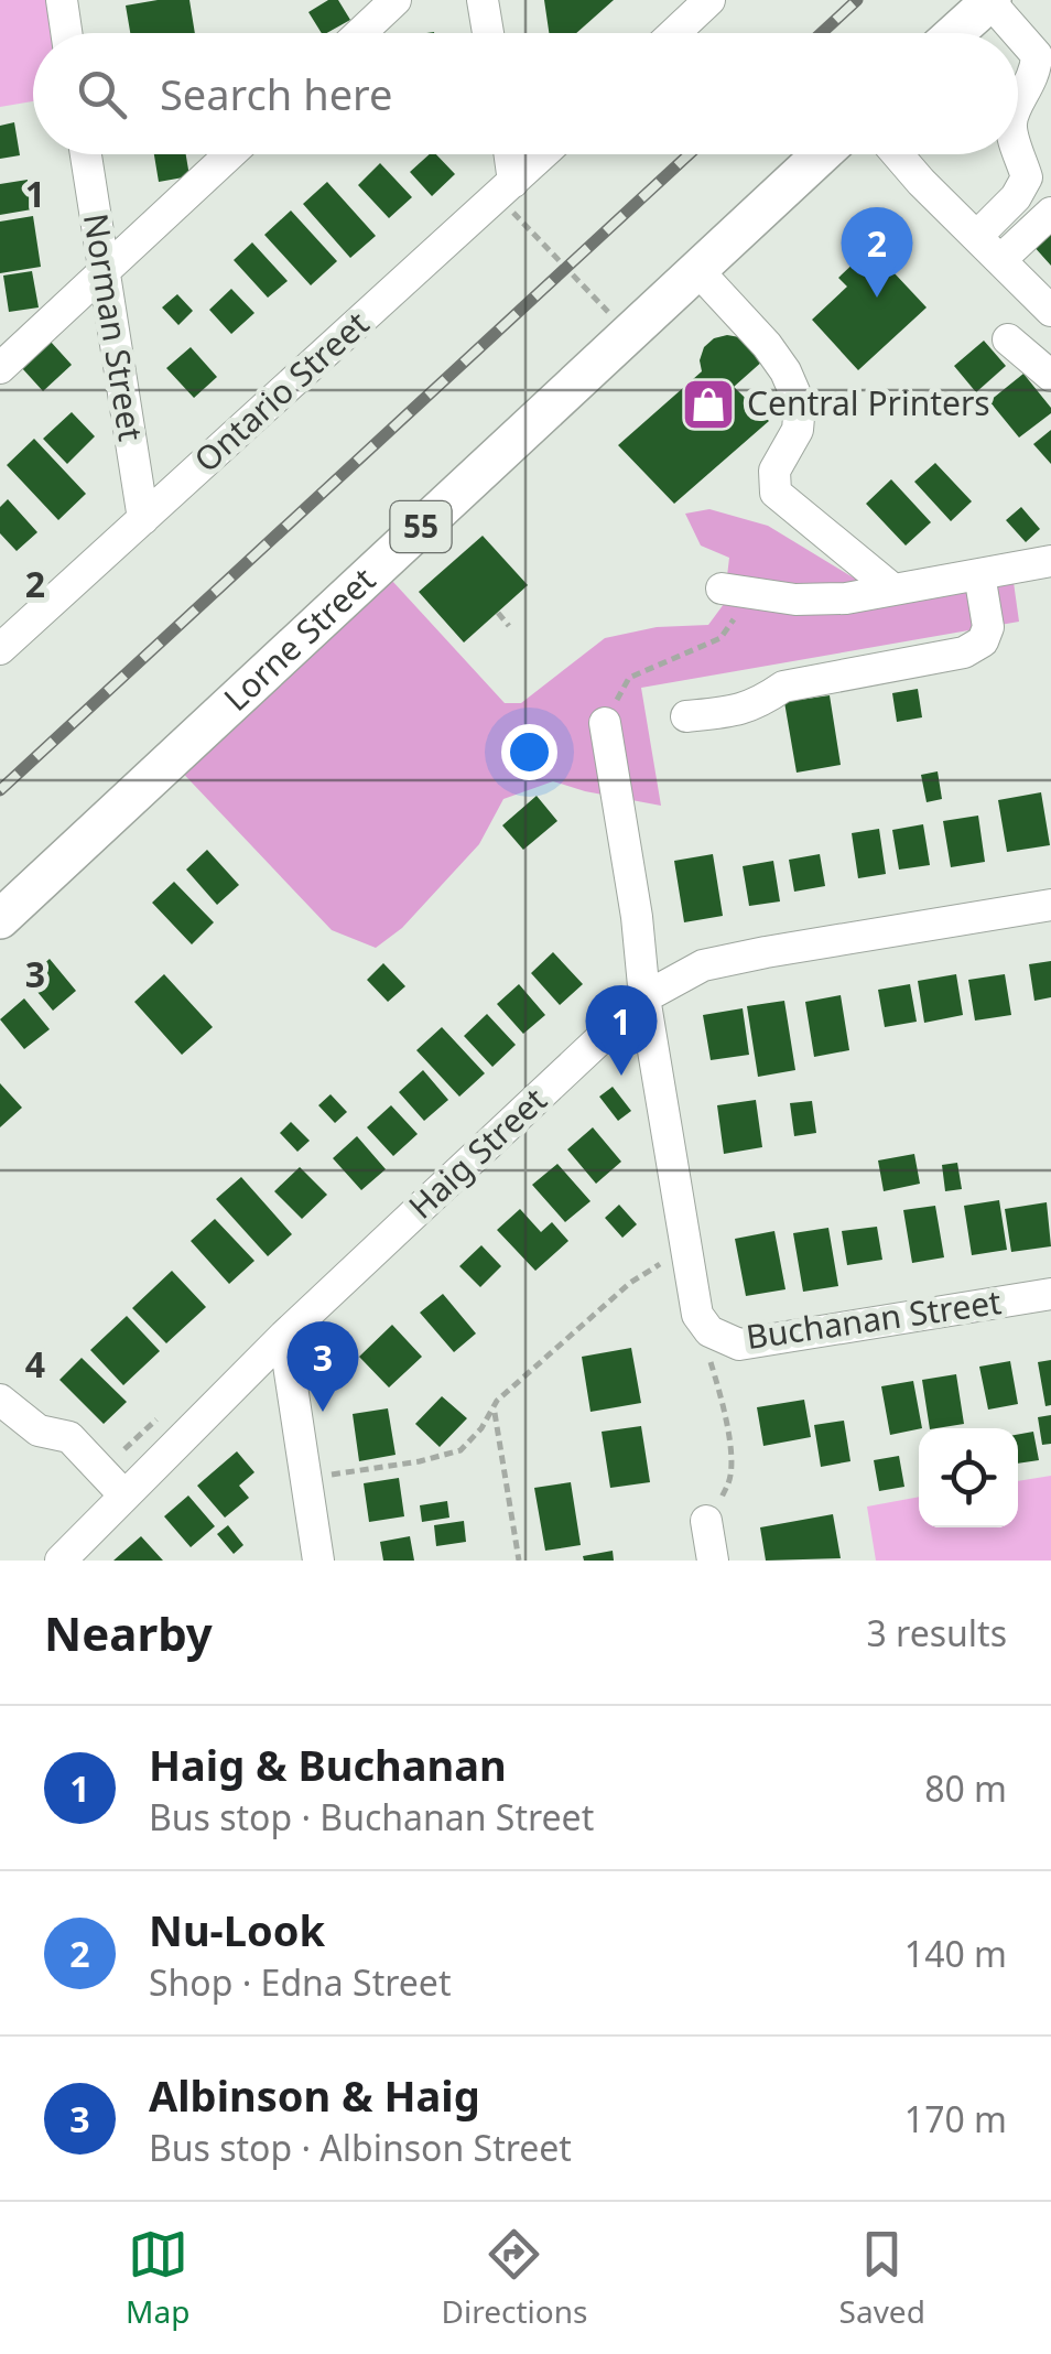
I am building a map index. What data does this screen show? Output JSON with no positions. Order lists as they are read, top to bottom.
{
  "streets": {
    "main road": ["55", "Lorne Street"],
    "street": [
      "Norman Street",
      "Ontario Street",
      "Haig Street",
      "Buchanan Street"
    ]
  },
  "crossings": [
    ["Norman Street", "Ontario Street"],
    ["Haig Street", "Buchanan Street"]
  ],
  "places": {
    "shop": ["Central Printers"]
  },
  "page": {
    "search": "Search here",
    "pins": ["2", "1", "3"],
    "heading": ["Nearby", "3 results"],
    "list": [
      {
        "mark": "1",
        "name": "Haig & Buchanan",
        "note": "Bus stop · Buchanan Street",
        "value": "80 m"
      },
      {
        "mark": "2",
        "name": "Nu-Look",
        "note": "Shop · Edna Street",
        "value": "140 m"
      },
      {
        "mark": "3",
        "name": "Albinson & Haig",
        "note": "Bus stop · Albinson Street",
        "value": "170 m"
      }
    ],
    "nav": ["Map", "Directions", "Saved"]
  },
  "grid": {
    "rows": [
      "1",
      "2",
      "3",
      "4"
    ]
  }
}
